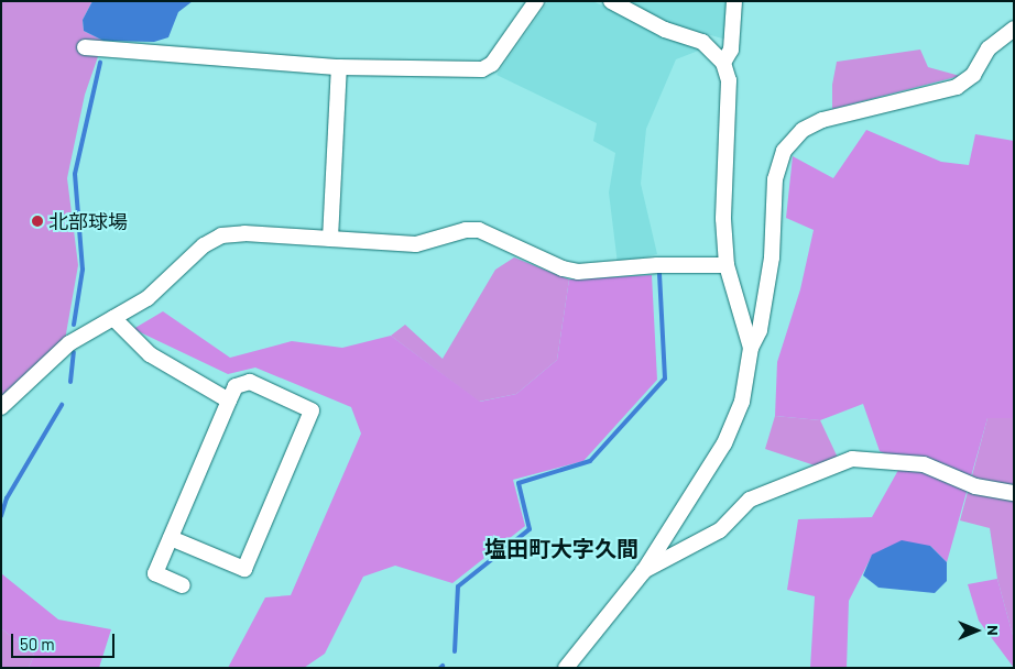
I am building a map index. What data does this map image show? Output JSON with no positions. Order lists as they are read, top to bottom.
{
  "districts": ["塩田町大字久間"],
  "places": ["北部球場"],
  "scale_bar": "50 m",
  "north": "right"
}
